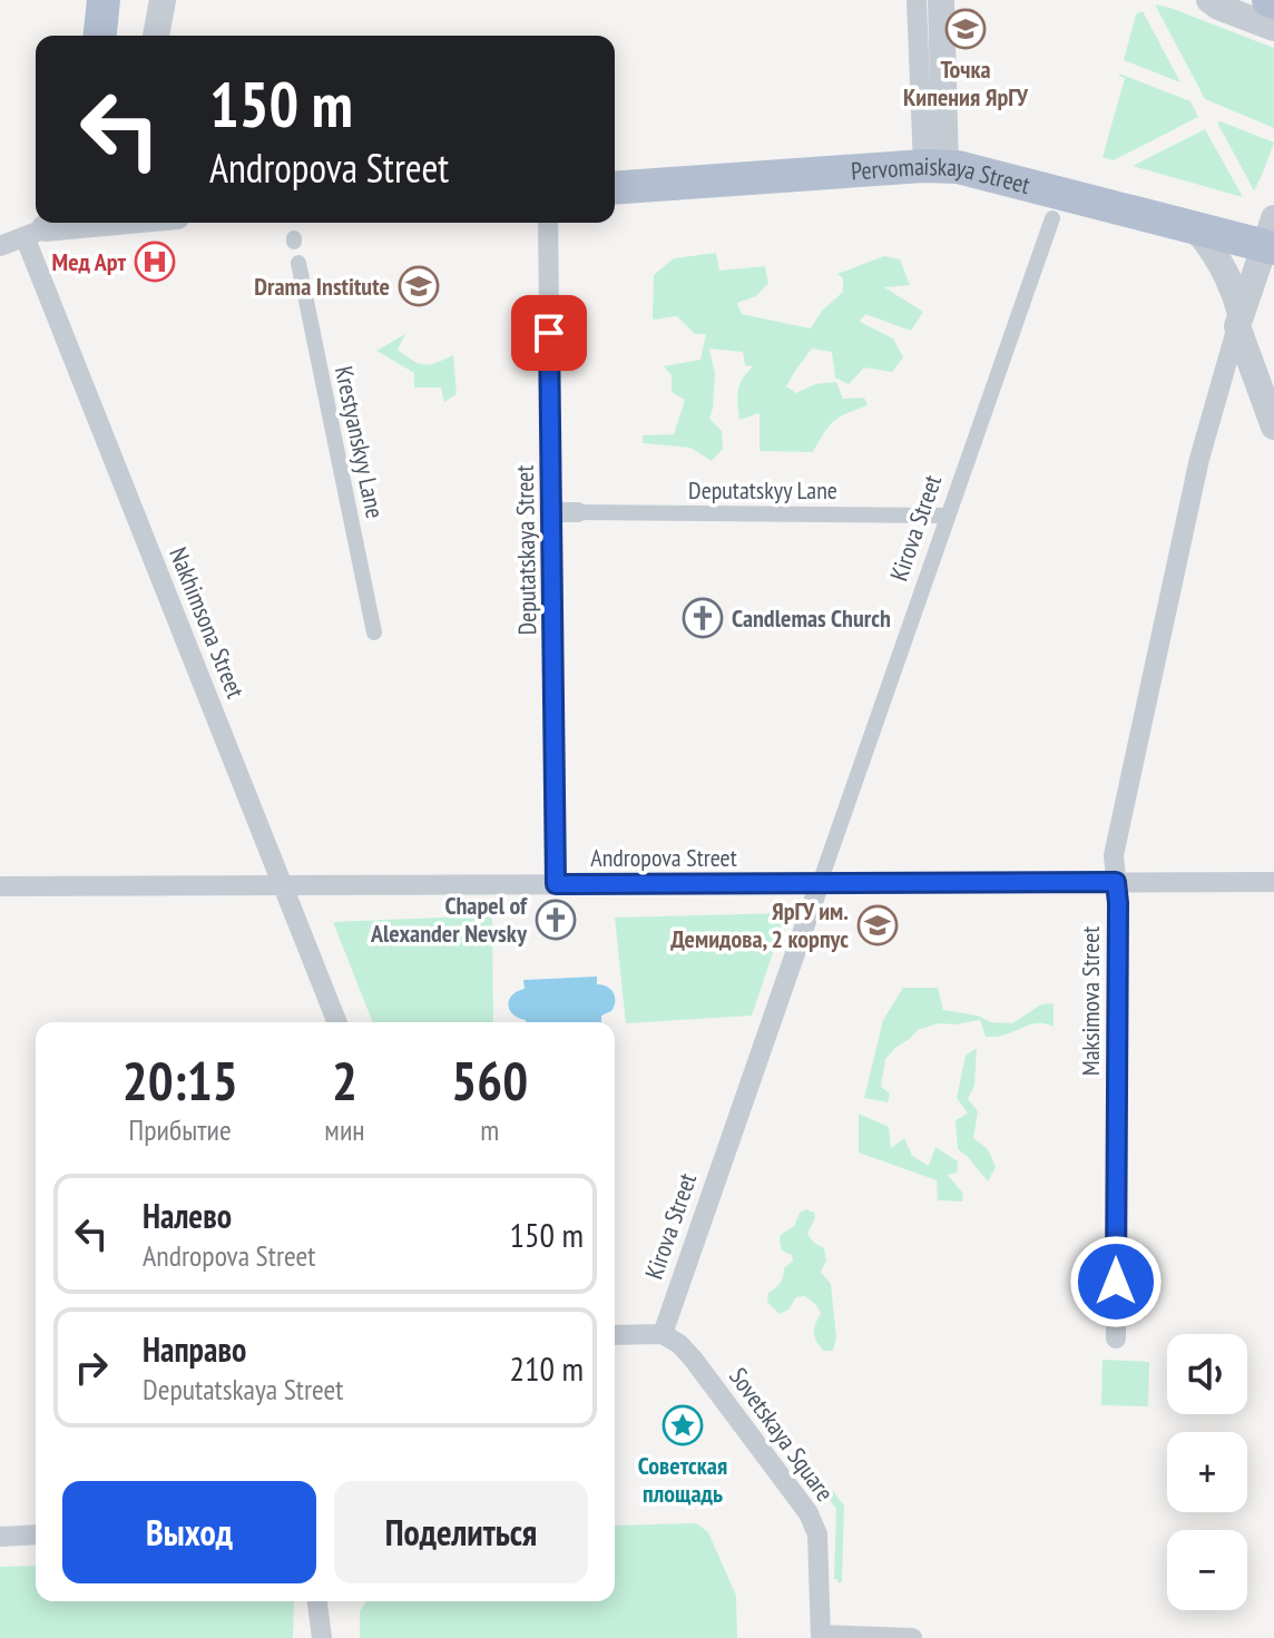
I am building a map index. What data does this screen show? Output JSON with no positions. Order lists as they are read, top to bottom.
{
  "streets": {
    "main road": ["Pervomaiskaya Street"],
    "street": [
      "Krestyanskyy Lane",
      "Deputatskyy Lane",
      "Kirova Street",
      "Deputatskaya Street",
      "Nakhimsona Street",
      "Andropova Street",
      "Maksimova Street",
      "Sovetskaya Square"
    ]
  },
  "crossings": [
    ["Deputatskyy Lane", "Kirova Street"],
    ["Kirova Street", "Andropova Street"],
    ["Kirova Street", "Sovetskaya Square"],
    ["Deputatskaya Street", "Andropova Street"],
    ["Nakhimsona Street", "Andropova Street"],
    ["Andropova Street", "Maksimova Street"]
  ],
  "places": {
    "school or university": ["Точка Кипения ЯрГУ", "Drama Institute", "ЯрГУ им. Демидова, 2 корпус"],
    "hospital": ["Мед Арт"],
    "church": ["Candlemas Church", "Chapel of Alexander Nevsky"],
    "place": ["Советская площадь"]
  },
  "page": {
    "turn": ["150 m", "Andropova Street"],
    "eta": [
      "20:15",
      "Прибытие",
      "2",
      "мин",
      "560",
      "m"
    ],
    "list": [
      {
        "name": "Налево",
        "note": "Andropova Street",
        "value": "150 m"
      },
      {
        "name": "Направо",
        "note": "Deputatskaya Street",
        "value": "210 m"
      }
    ],
    "map_buttons": ["+", "−"],
    "buttons": ["Выход", "Поделиться"]
  }
}
